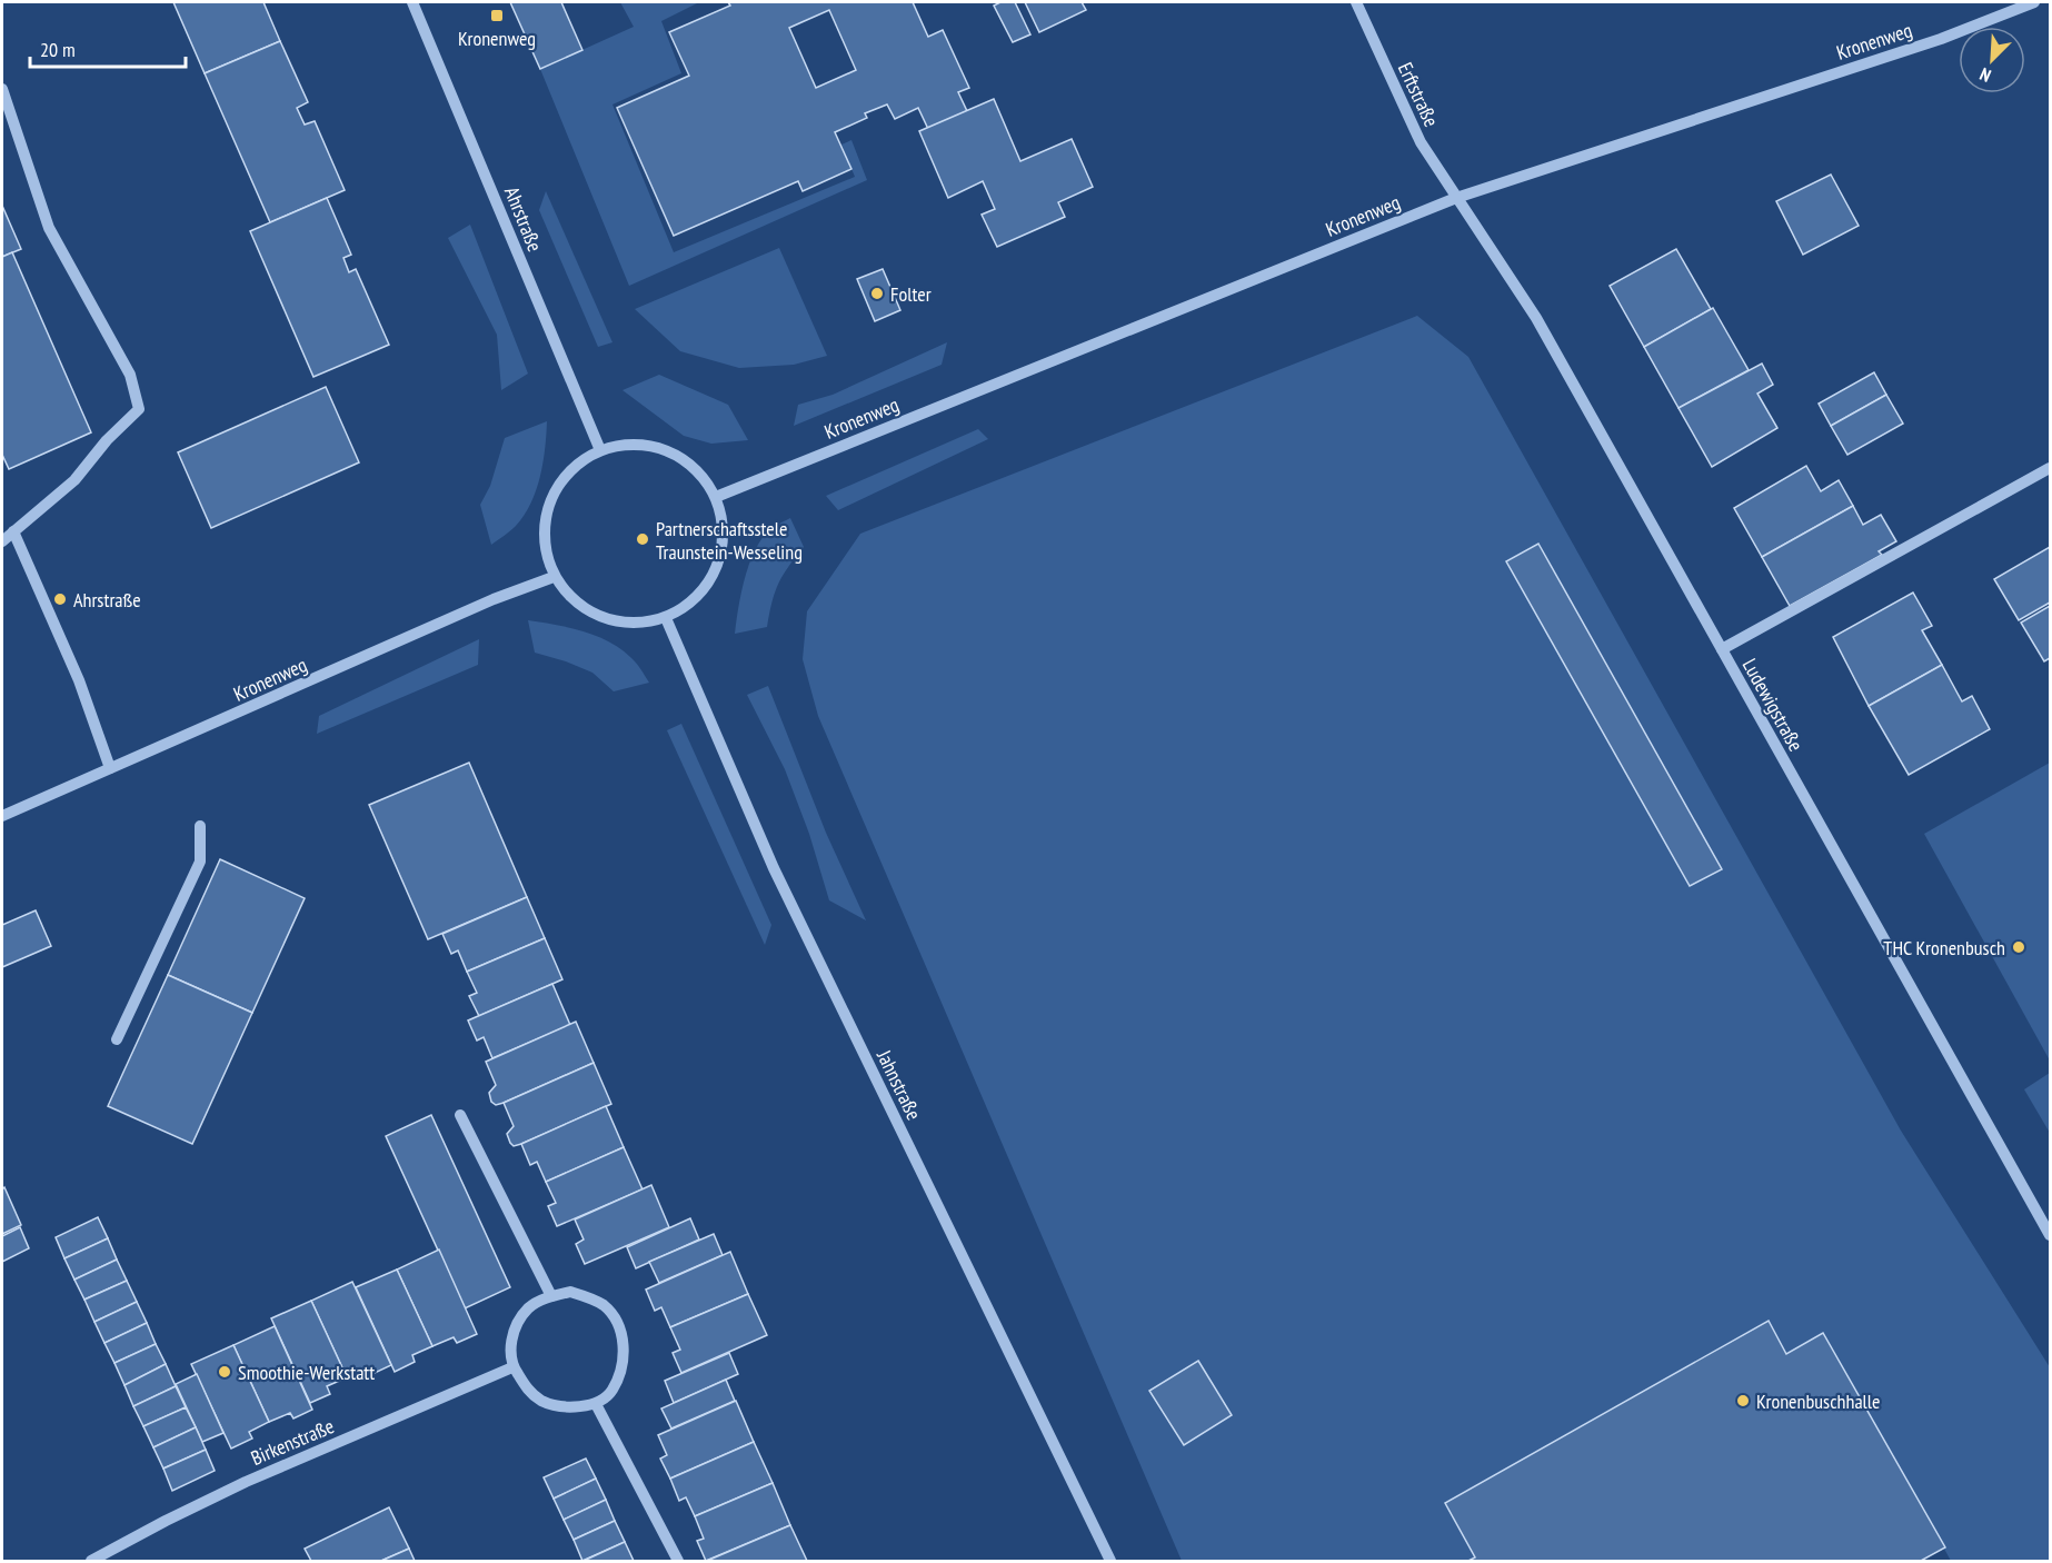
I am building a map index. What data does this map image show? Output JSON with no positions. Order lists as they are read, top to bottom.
{
  "streets": {
    "street": [
      "Kronenweg",
      "Erftstraße",
      "Ahrstraße",
      "Ludewigstraße",
      "Jahnstraße",
      "Birkenstraße"
    ]
  },
  "crossings": [
    ["Kronenweg", "Erftstraße"],
    ["Kronenweg", "Ahrstraße"],
    ["Kronenweg", "Ludewigstraße"],
    ["Kronenweg", "Jahnstraße"],
    ["Erftstraße", "Ludewigstraße"],
    ["Ahrstraße", "Jahnstraße"]
  ],
  "places": {
    "transit": ["Kronenweg"],
    "other": [
      "Folter",
      "Partnerschaftsstele Traunstein-Wesseling",
      "Ahrstraße",
      "THC Kronenbusch",
      "Smoothie-Werkstatt",
      "Kronenbuschhalle"
    ]
  },
  "scale_bar": "20 m",
  "north": "bottom left"
}
